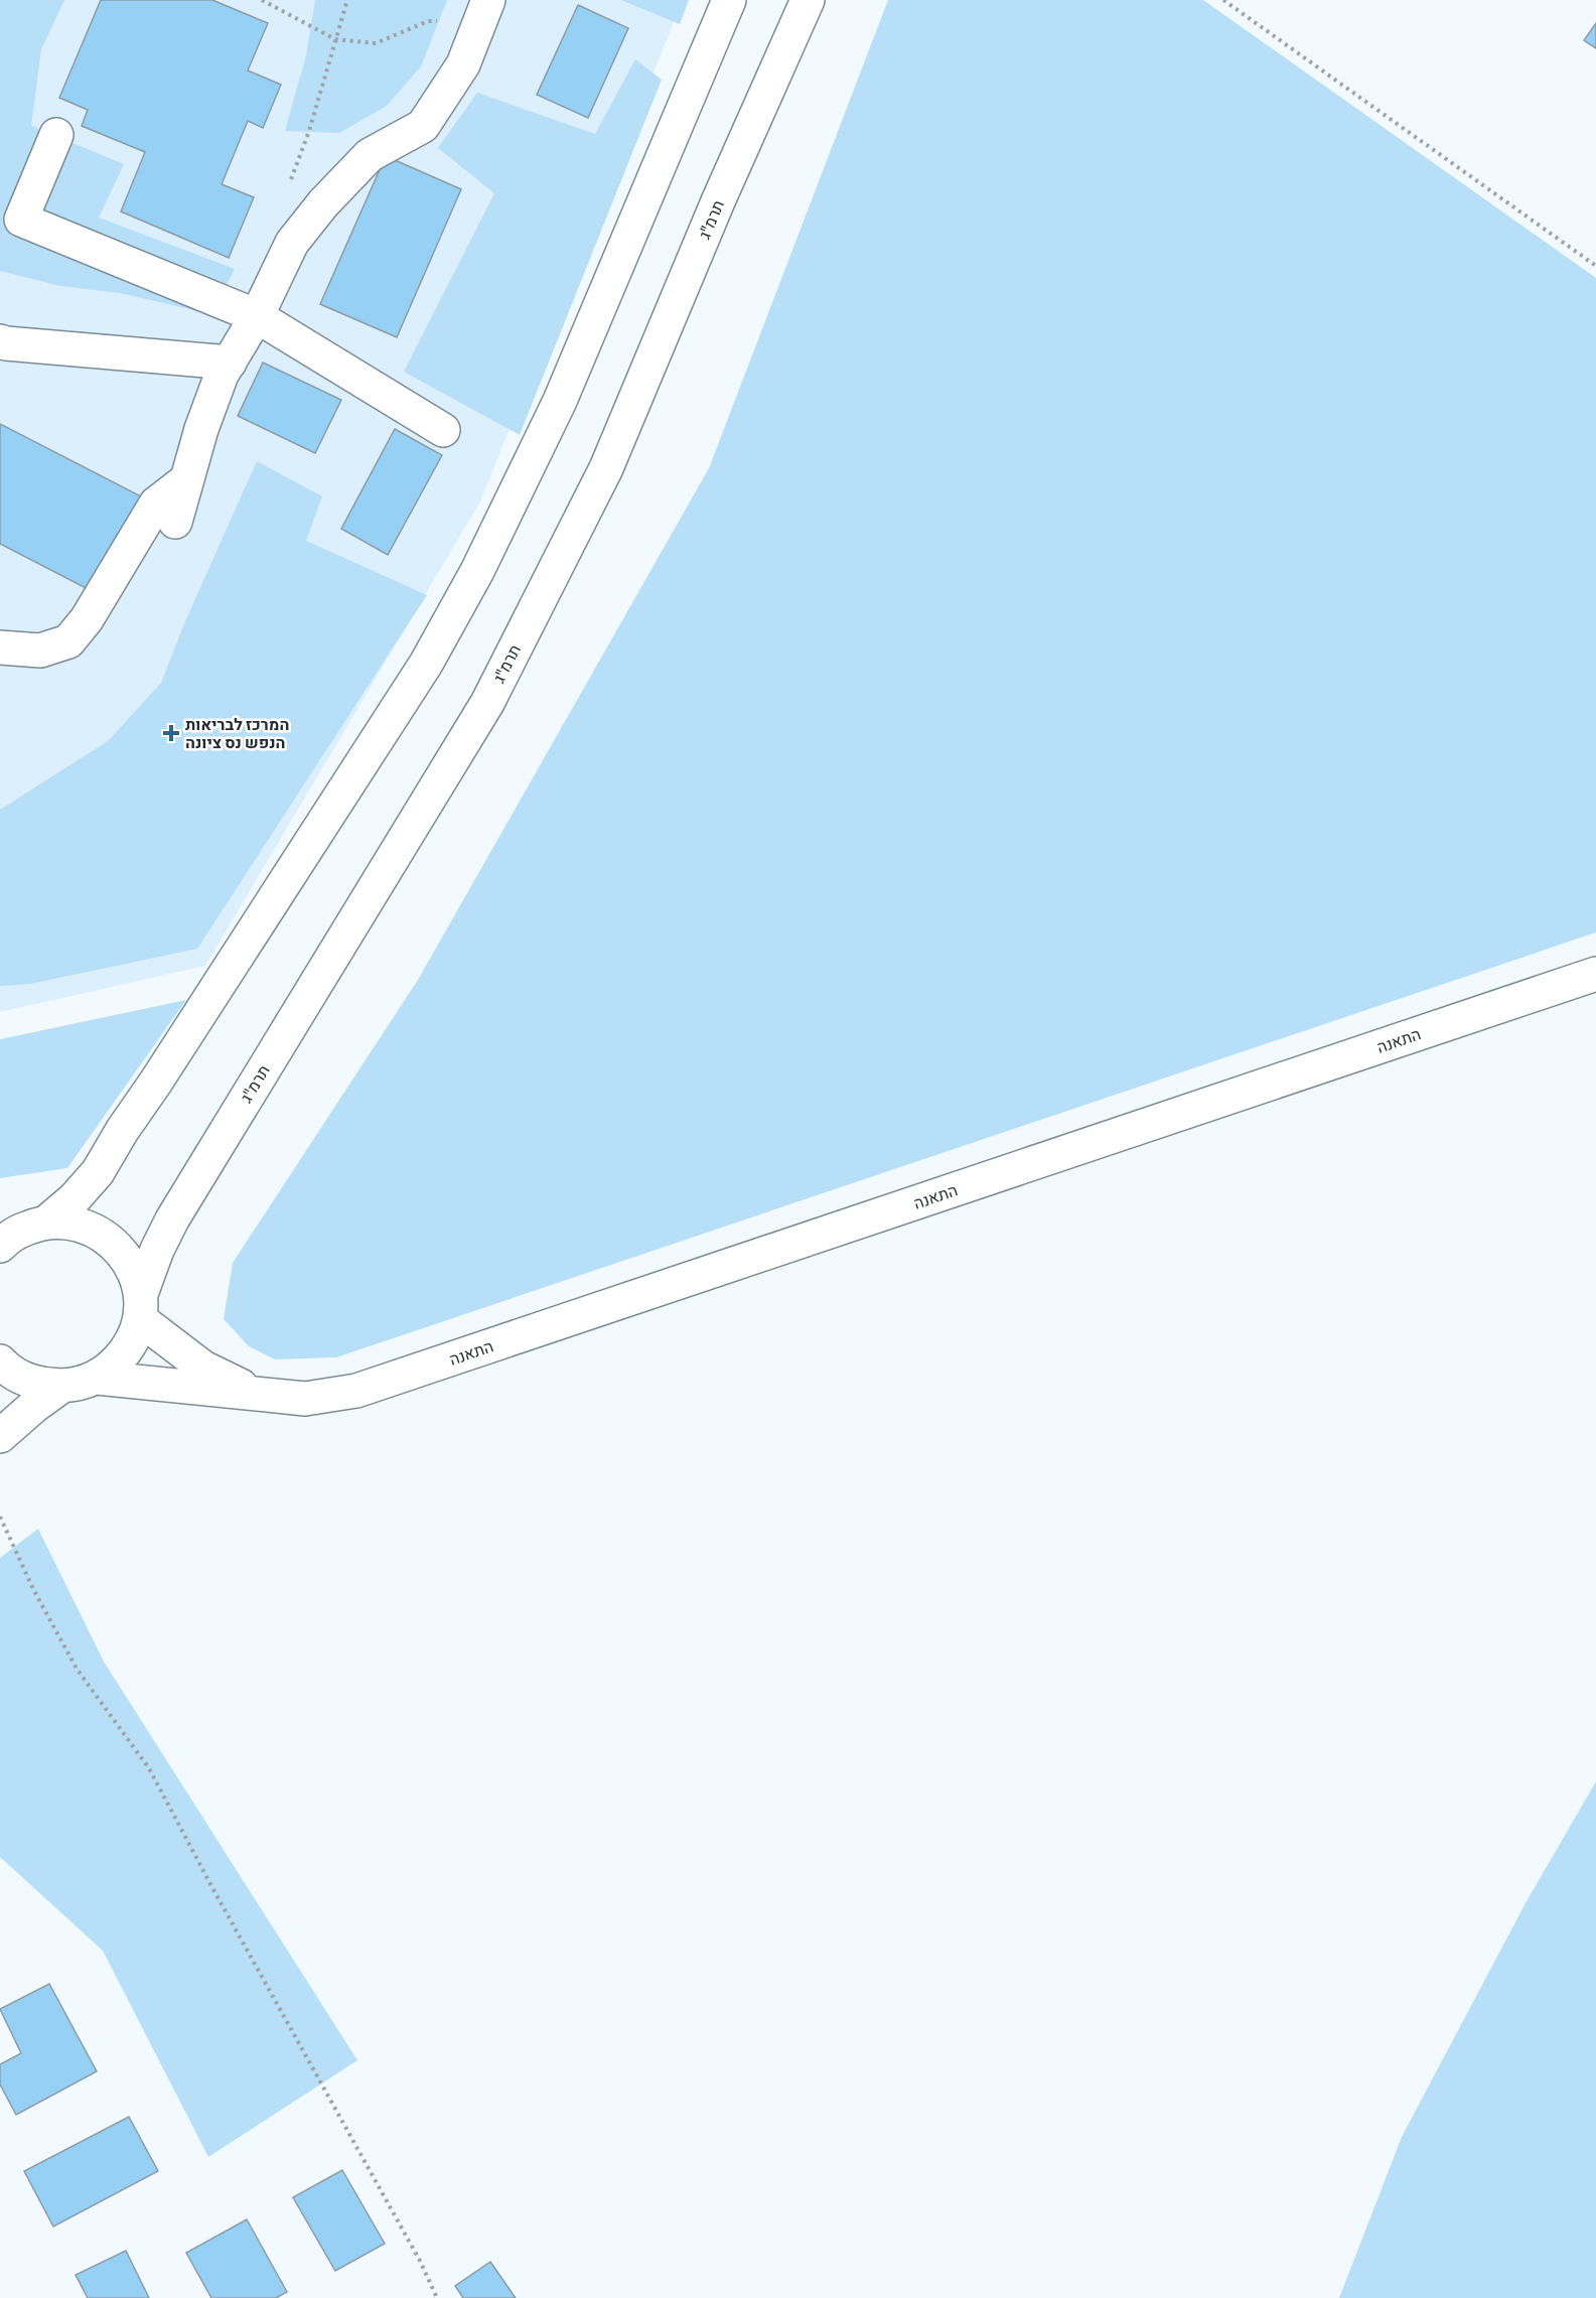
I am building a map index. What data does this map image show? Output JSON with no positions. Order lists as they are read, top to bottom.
{
  "streets": {
    "street": ["תרמ\"ג", "התאנה"]
  },
  "crossings": [
    ["תרמ\"ג", "התאנה"]
  ],
  "places": {
    "health": ["המרכז לבריאות הנפש נס ציונה"]
  }
}
